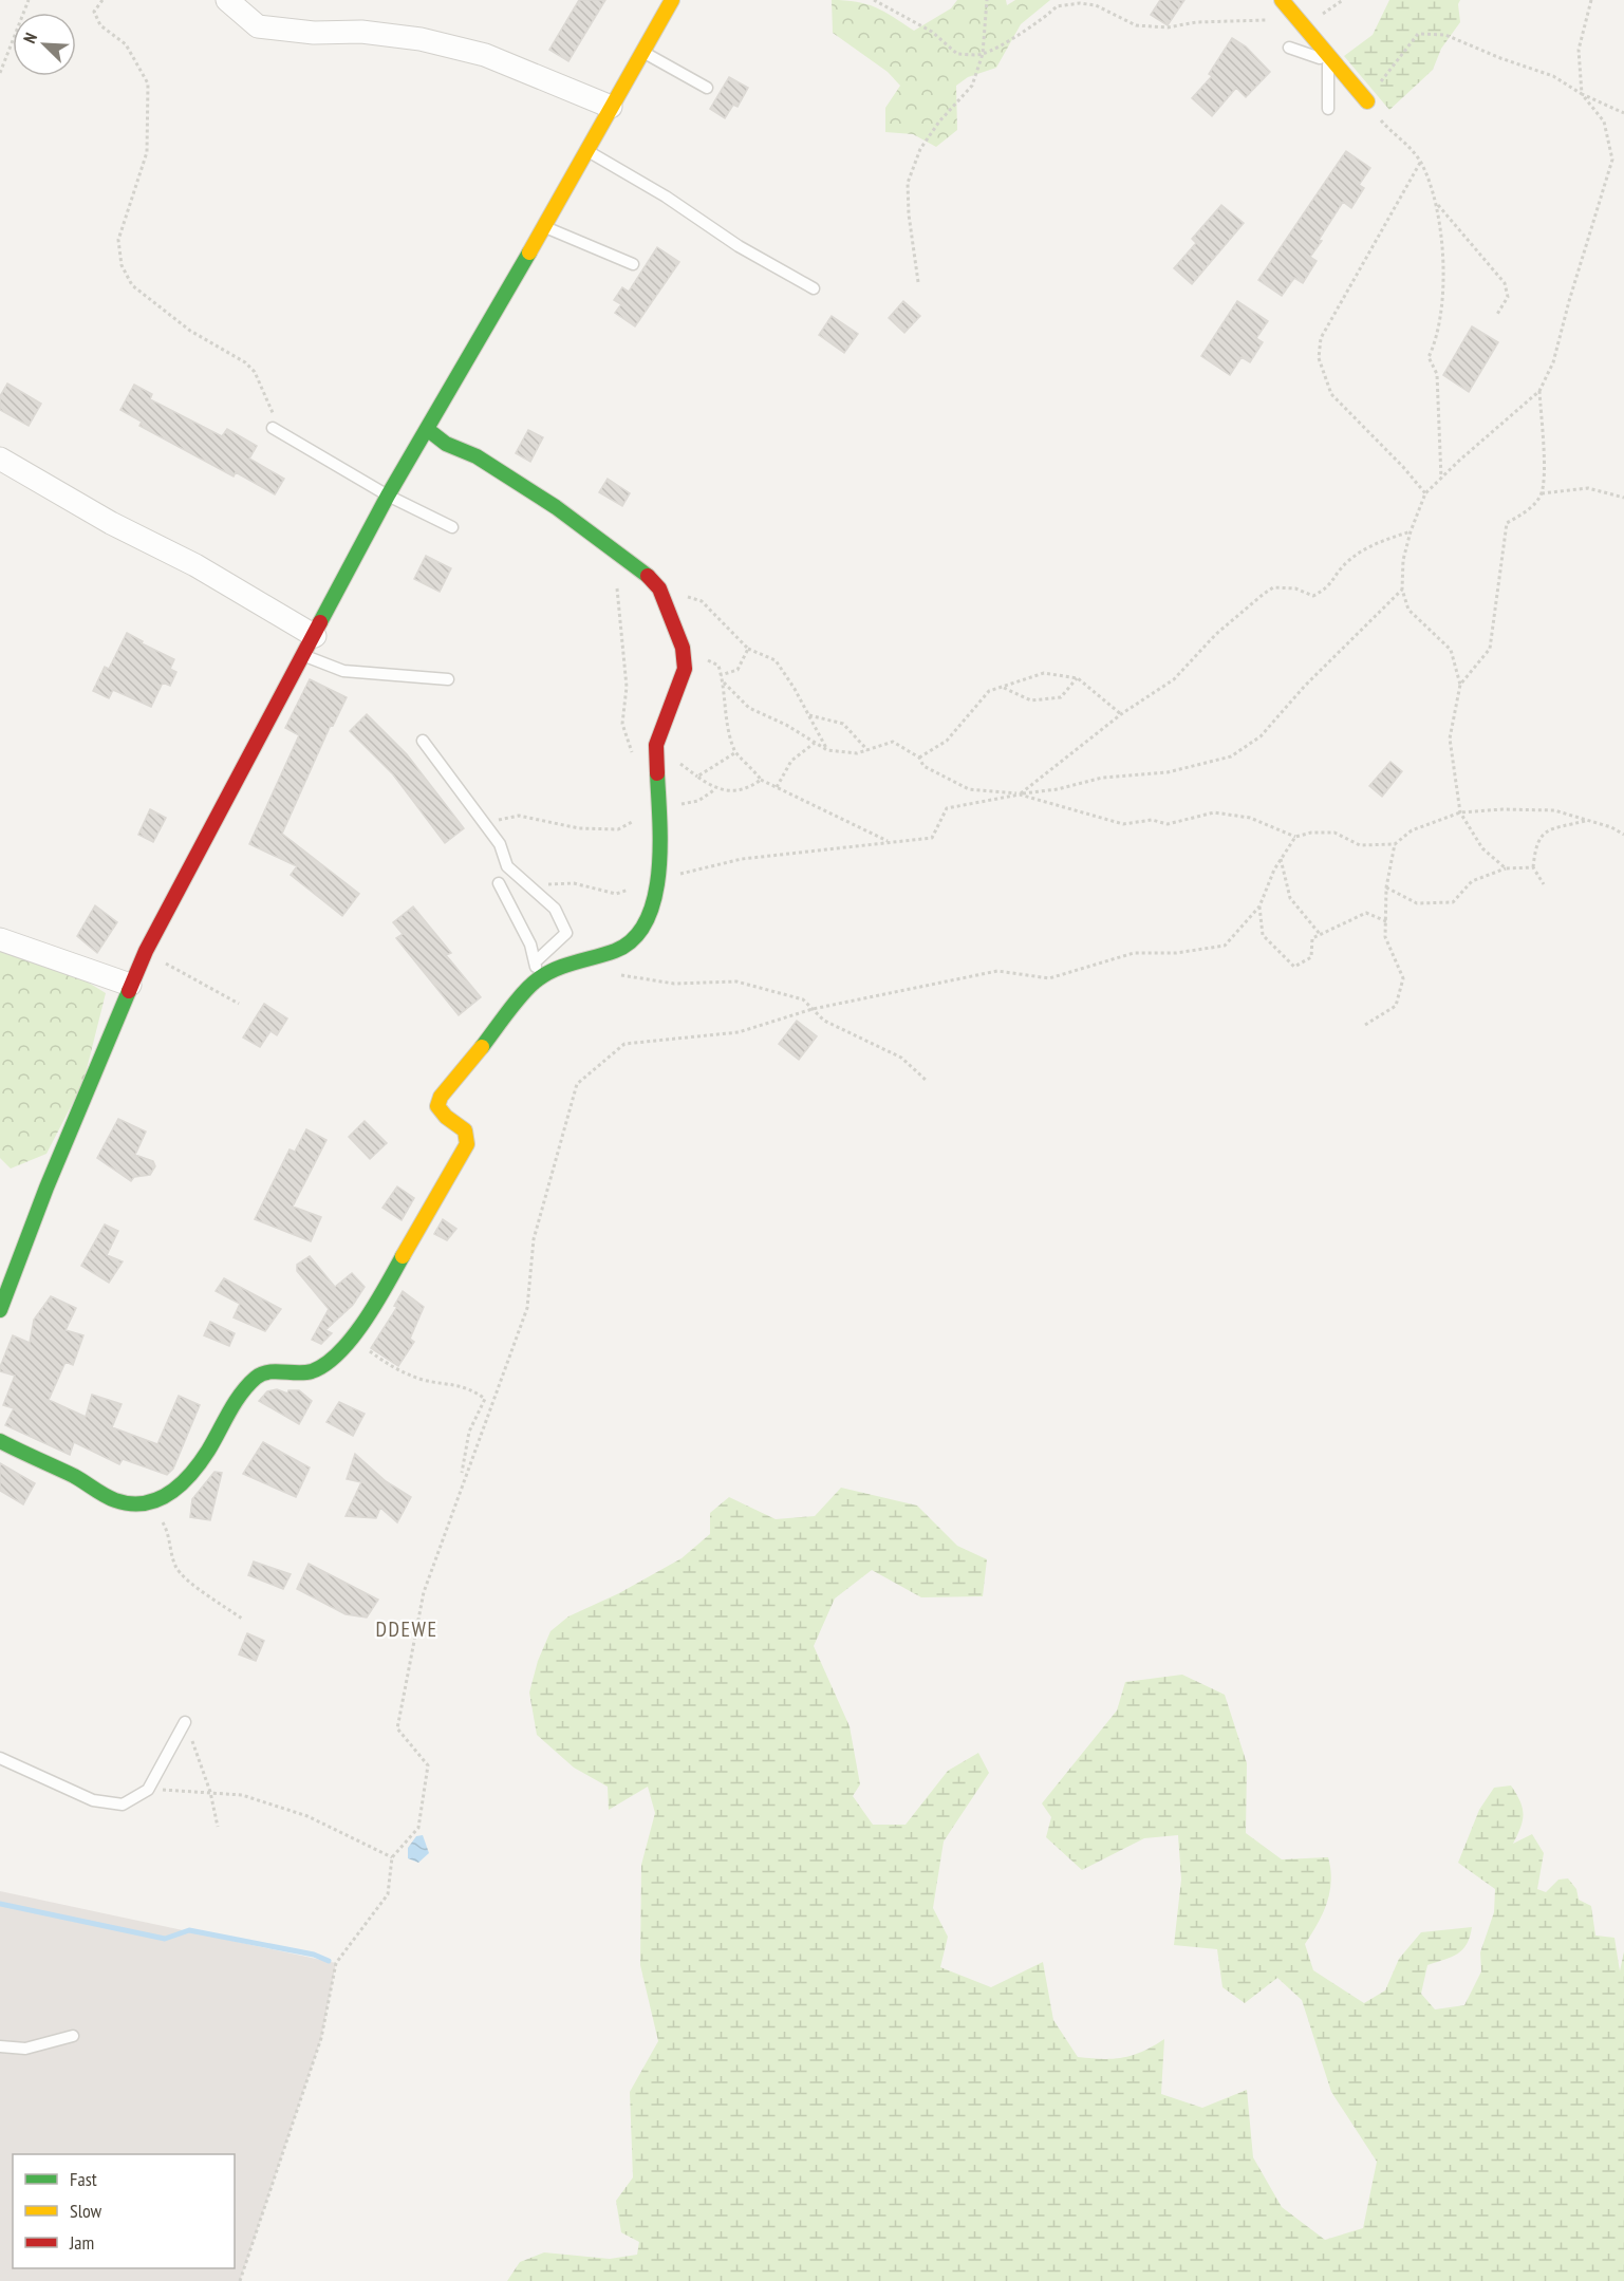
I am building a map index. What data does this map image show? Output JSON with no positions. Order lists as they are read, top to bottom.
{
  "districts": ["DDEWE"],
  "legend": ["Fast", "Slow", "Jam"],
  "north": "top left"
}
